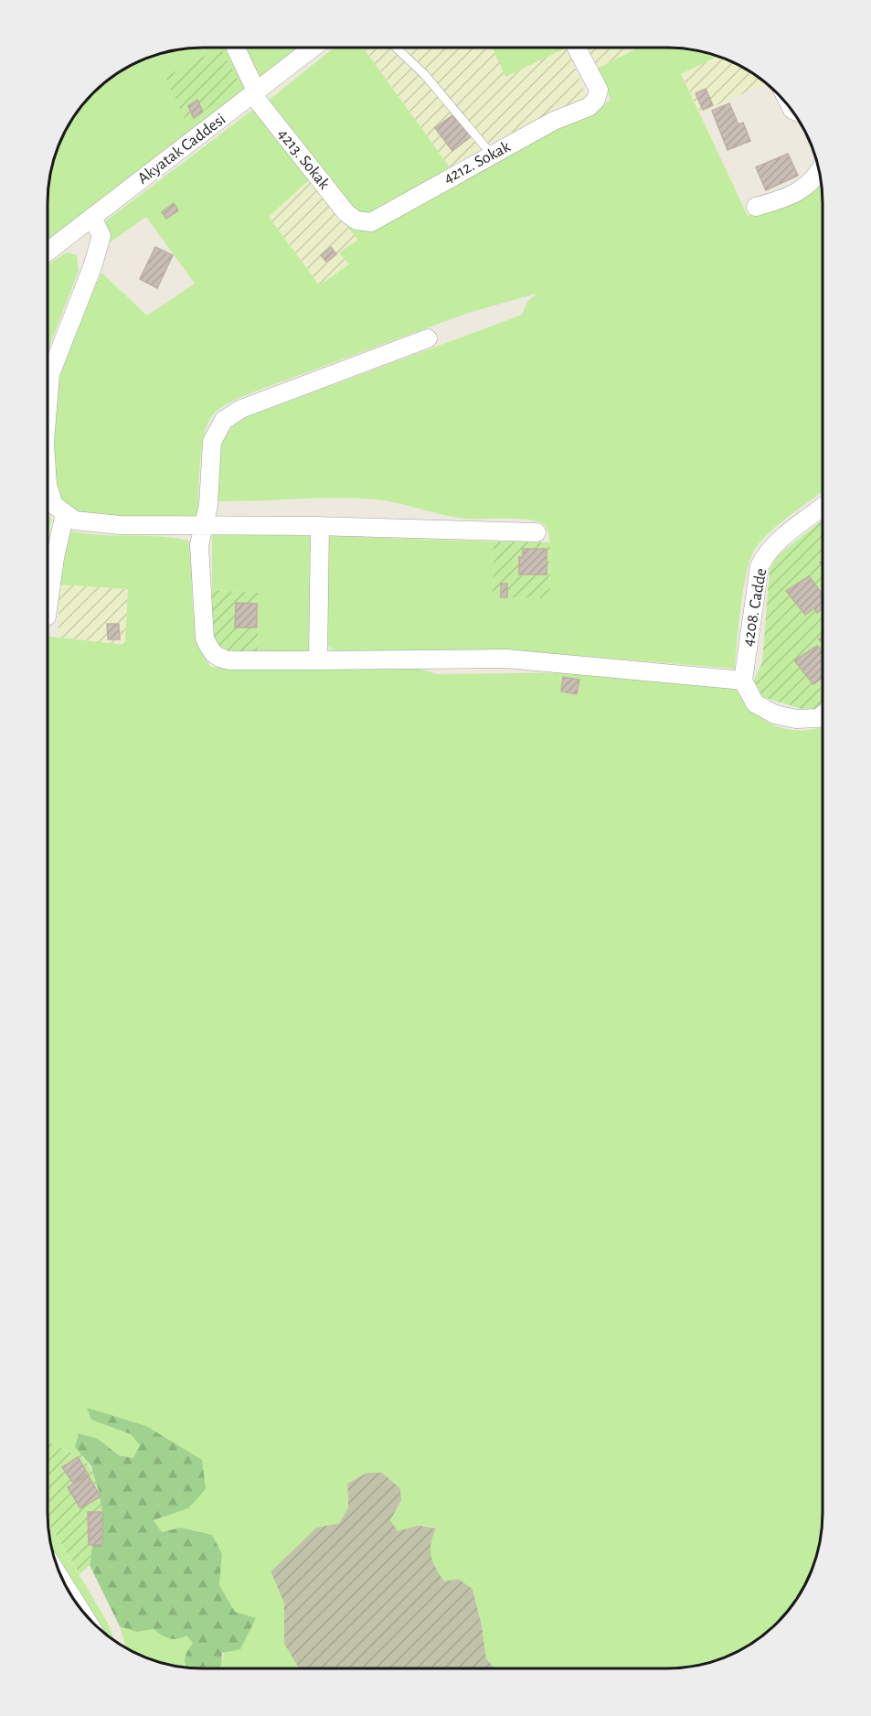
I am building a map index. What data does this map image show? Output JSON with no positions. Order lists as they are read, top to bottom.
{
  "streets": {
    "street": [
      "Akyatak Caddesi",
      "4213. Sokak",
      "4212. Sokak",
      "4208. Cadde"
    ]
  },
  "crossings": [
    ["Akyatak Caddesi", "4213. Sokak"],
    ["4213. Sokak", "4212. Sokak"]
  ]
}
